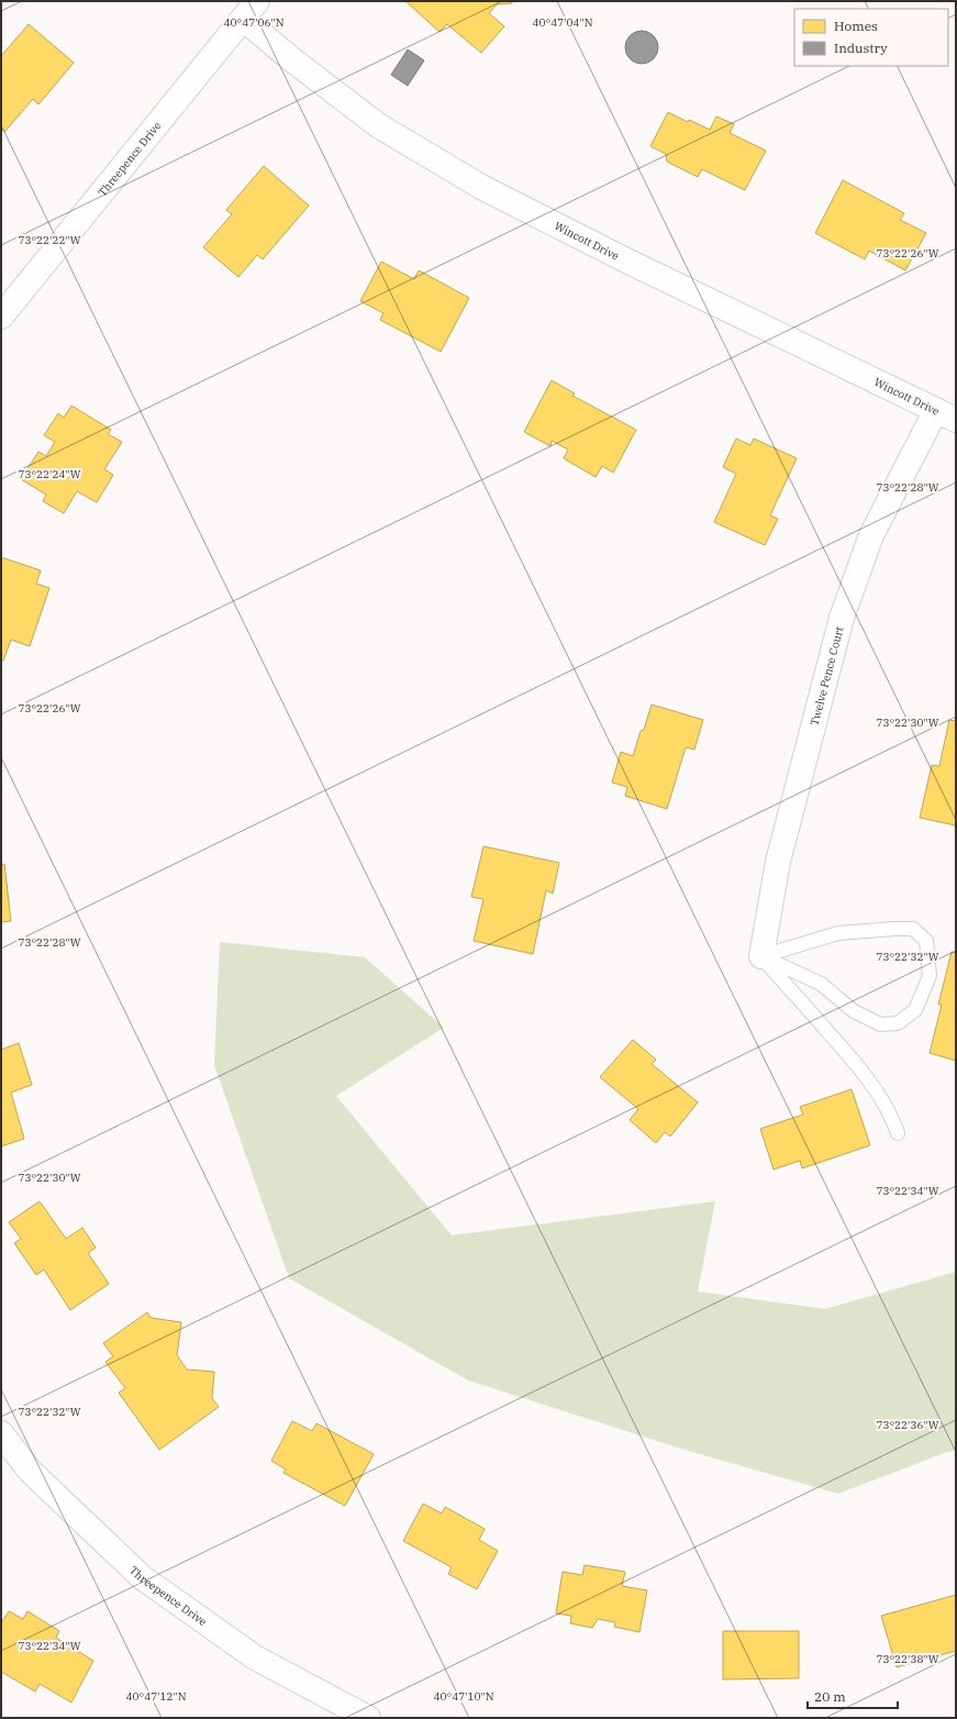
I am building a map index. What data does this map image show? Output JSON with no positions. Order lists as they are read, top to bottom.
{
  "streets": {
    "street": ["Threepence Drive", "Wincott Drive", "Twelve Pence Court"]
  },
  "crossings": [
    ["Threepence Drive", "Wincott Drive"],
    ["Wincott Drive", "Twelve Pence Court"]
  ],
  "legend": ["Homes", "Industry"],
  "scale_bar": "20 m",
  "coordinates": [
    "40°47'06\"N",
    "40°47'04\"N",
    "73°22'22\"W",
    "73°22'26\"W",
    "73°22'24\"W",
    "73°22'28\"W",
    "73°22'30\"W",
    "73°22'32\"W",
    "73°22'34\"W",
    "73°22'36\"W",
    "73°22'38\"W",
    "40°47'12\"N",
    "40°47'10\"N"
  ]
}
